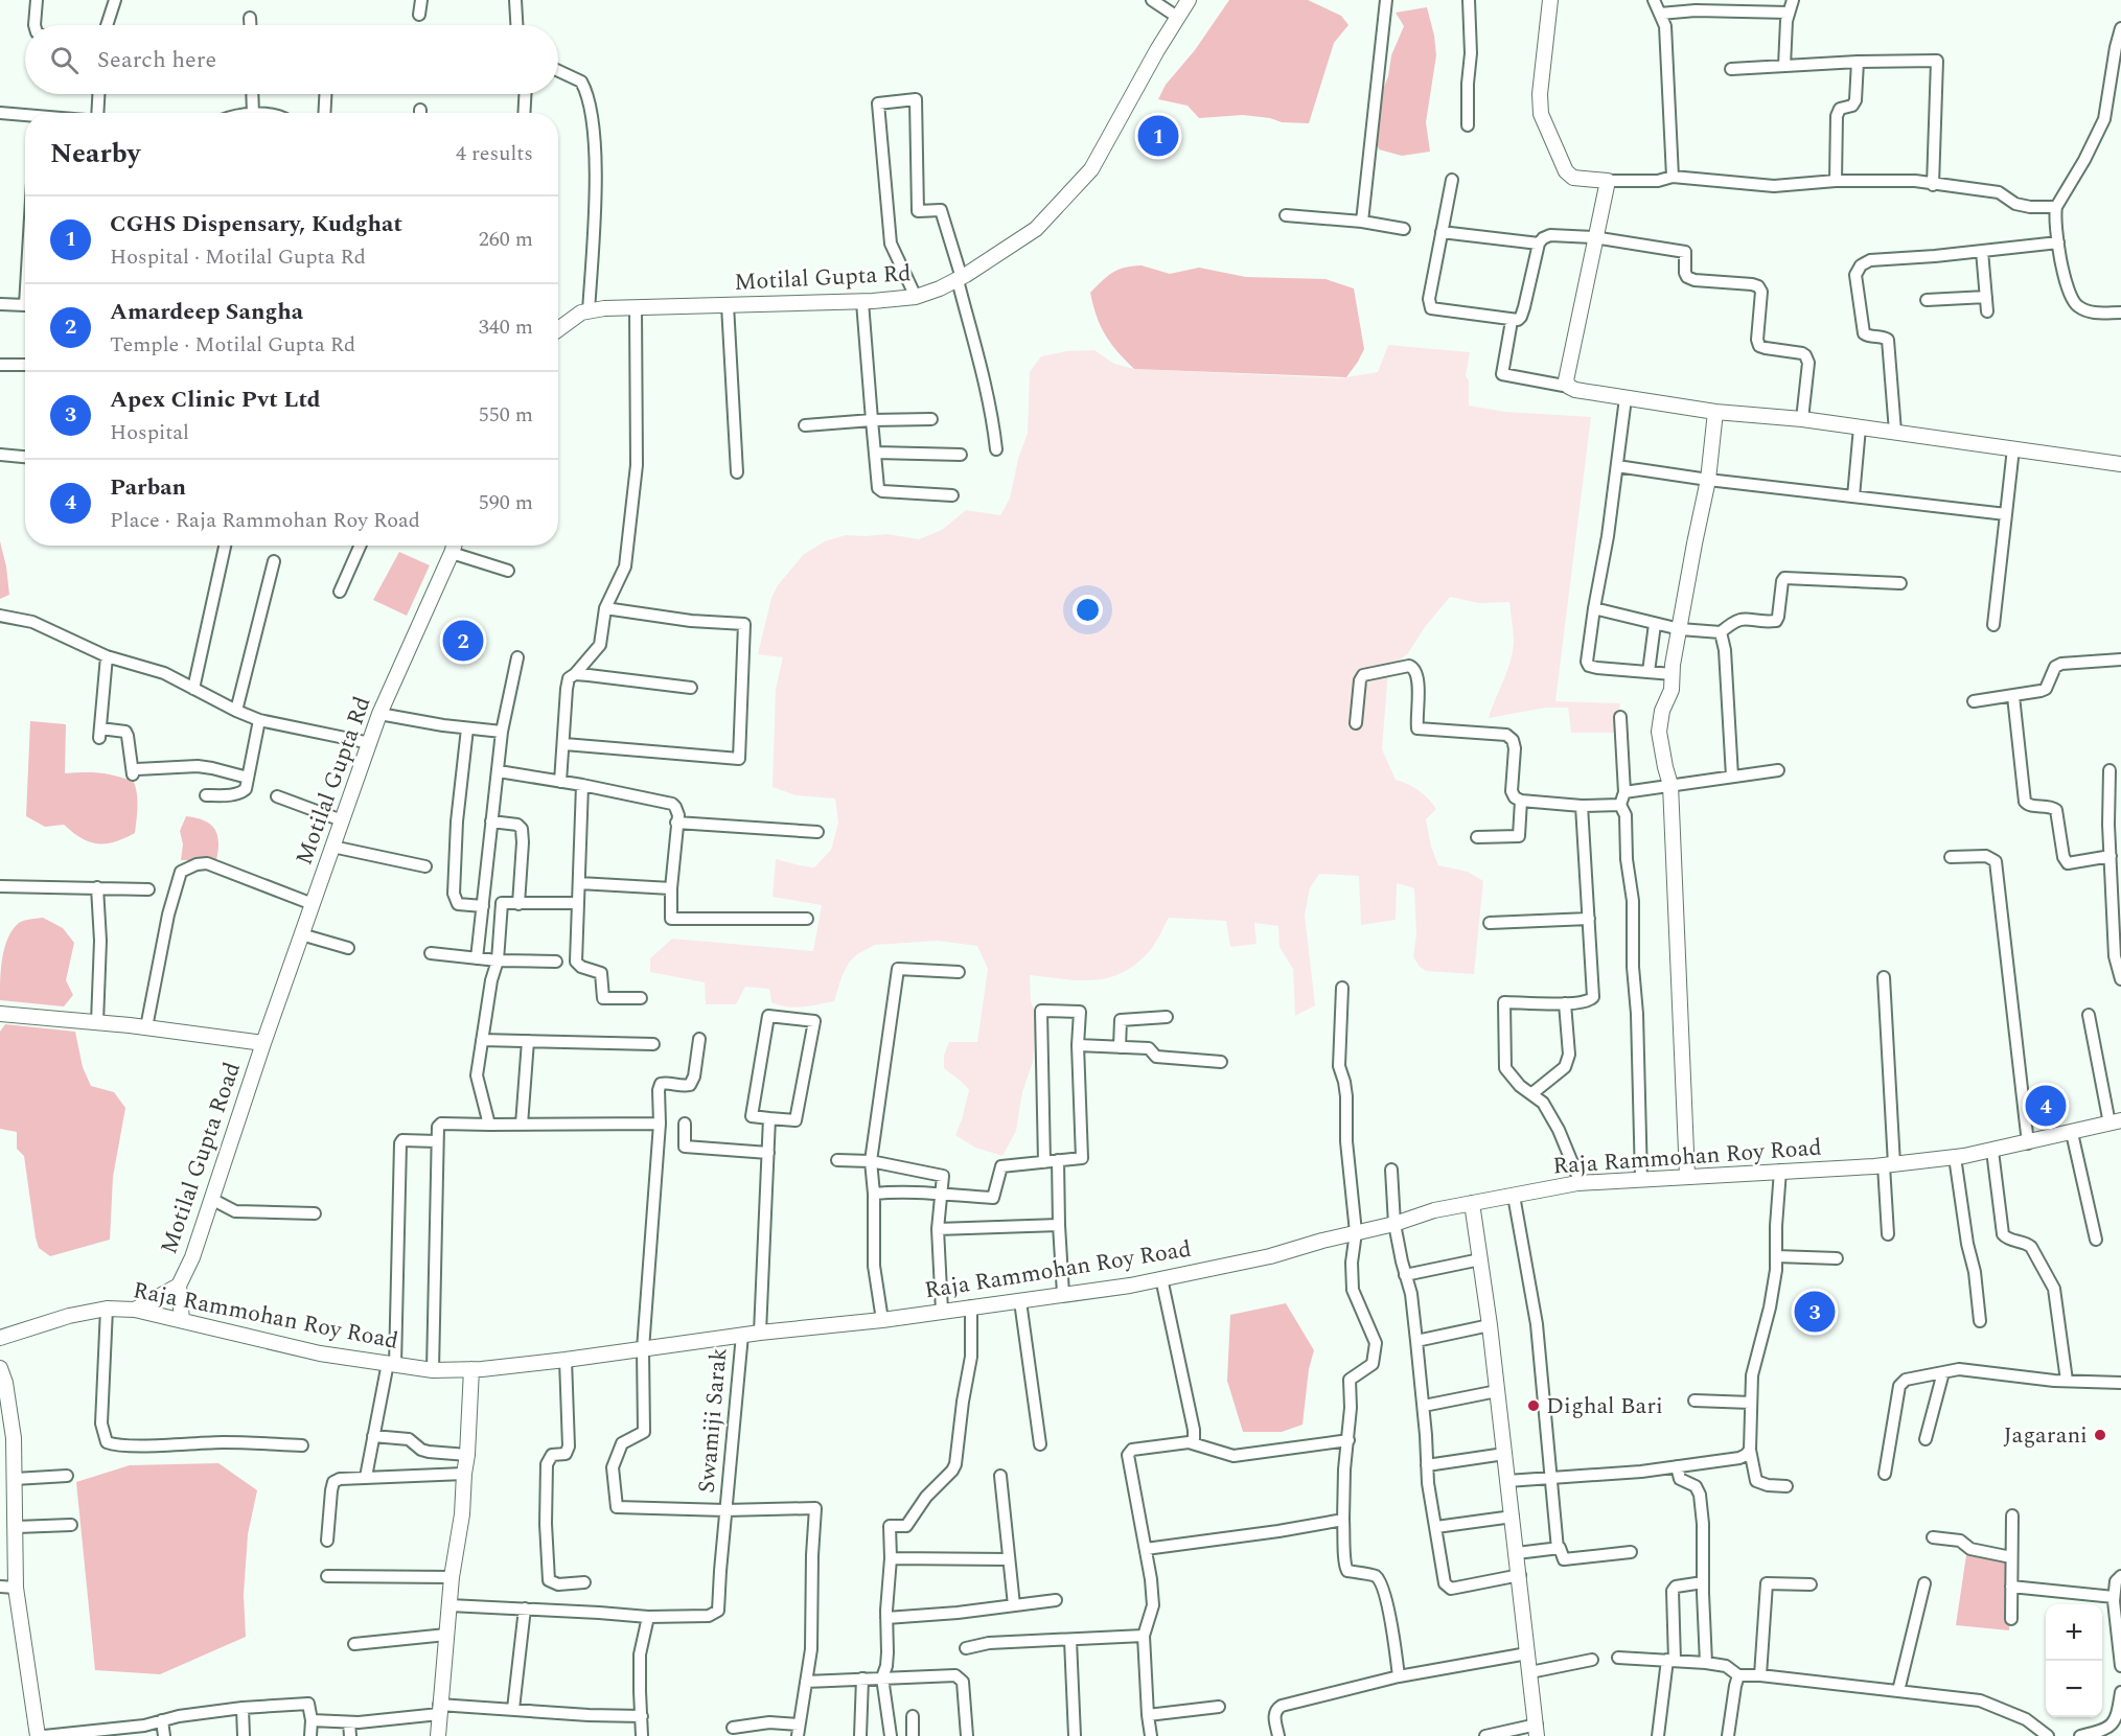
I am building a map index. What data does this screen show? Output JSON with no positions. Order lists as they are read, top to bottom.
{
  "streets": {
    "street": [
      "Motilal Gupta Rd",
      "Raja Rammohan Roy Road",
      "Motilal Gupta Road",
      "Swamiji Sarak"
    ]
  },
  "crossings": [
    ["Motilal Gupta Rd", "Motilal Gupta Road"],
    ["Raja Rammohan Roy Road", "Motilal Gupta Road"],
    ["Raja Rammohan Roy Road", "Swamiji Sarak"]
  ],
  "places": ["Dighal Bari", "Jagarani"],
  "page": {
    "search": "Search here",
    "pins": [
      "1",
      "2",
      "4",
      "3"
    ],
    "heading": ["Nearby", "4 results"],
    "list": [
      {
        "mark": "1",
        "name": "CGHS Dispensary, Kudghat",
        "note": "Hospital · Motilal Gupta Rd",
        "value": "260 m"
      },
      {
        "mark": "2",
        "name": "Amardeep Sangha",
        "note": "Temple · Motilal Gupta Rd",
        "value": "340 m"
      },
      {
        "mark": "3",
        "name": "Apex Clinic Pvt Ltd",
        "note": "Hospital",
        "value": "550 m"
      },
      {
        "mark": "4",
        "name": "Parban",
        "note": "Place · Raja Rammohan Roy Road",
        "value": "590 m"
      }
    ],
    "map_buttons": ["+", "−"]
  }
}
